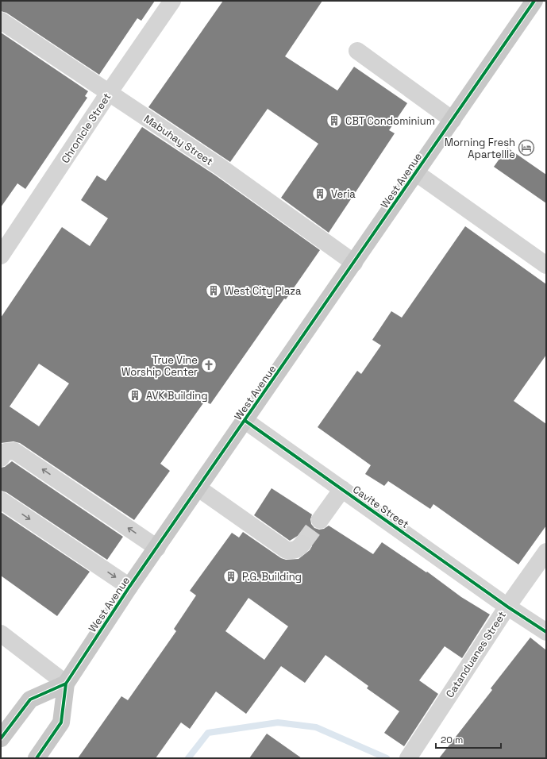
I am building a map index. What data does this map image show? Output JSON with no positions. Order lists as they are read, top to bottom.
{
  "streets": {
    "main road": ["West Avenue"],
    "street": [
      "Chronicle Street",
      "Mabuhay Street",
      "Cavite Street",
      "Catanduanes Street"
    ]
  },
  "crossings": [
    ["Chronicle Street", "Mabuhay Street"],
    ["Mabuhay Street", "West Avenue"],
    ["West Avenue", "Cavite Street"],
    ["Cavite Street", "Catanduanes Street"]
  ],
  "places": {
    "building": [
      "CBT Condominium",
      "Veria",
      "West City Plaza",
      "AVK Building",
      "P.G. Building"
    ],
    "hotel": ["Morning Fresh Apartellle"],
    "church": ["True Vine Worship Center"]
  },
  "scale_bar": "20 m"
}
